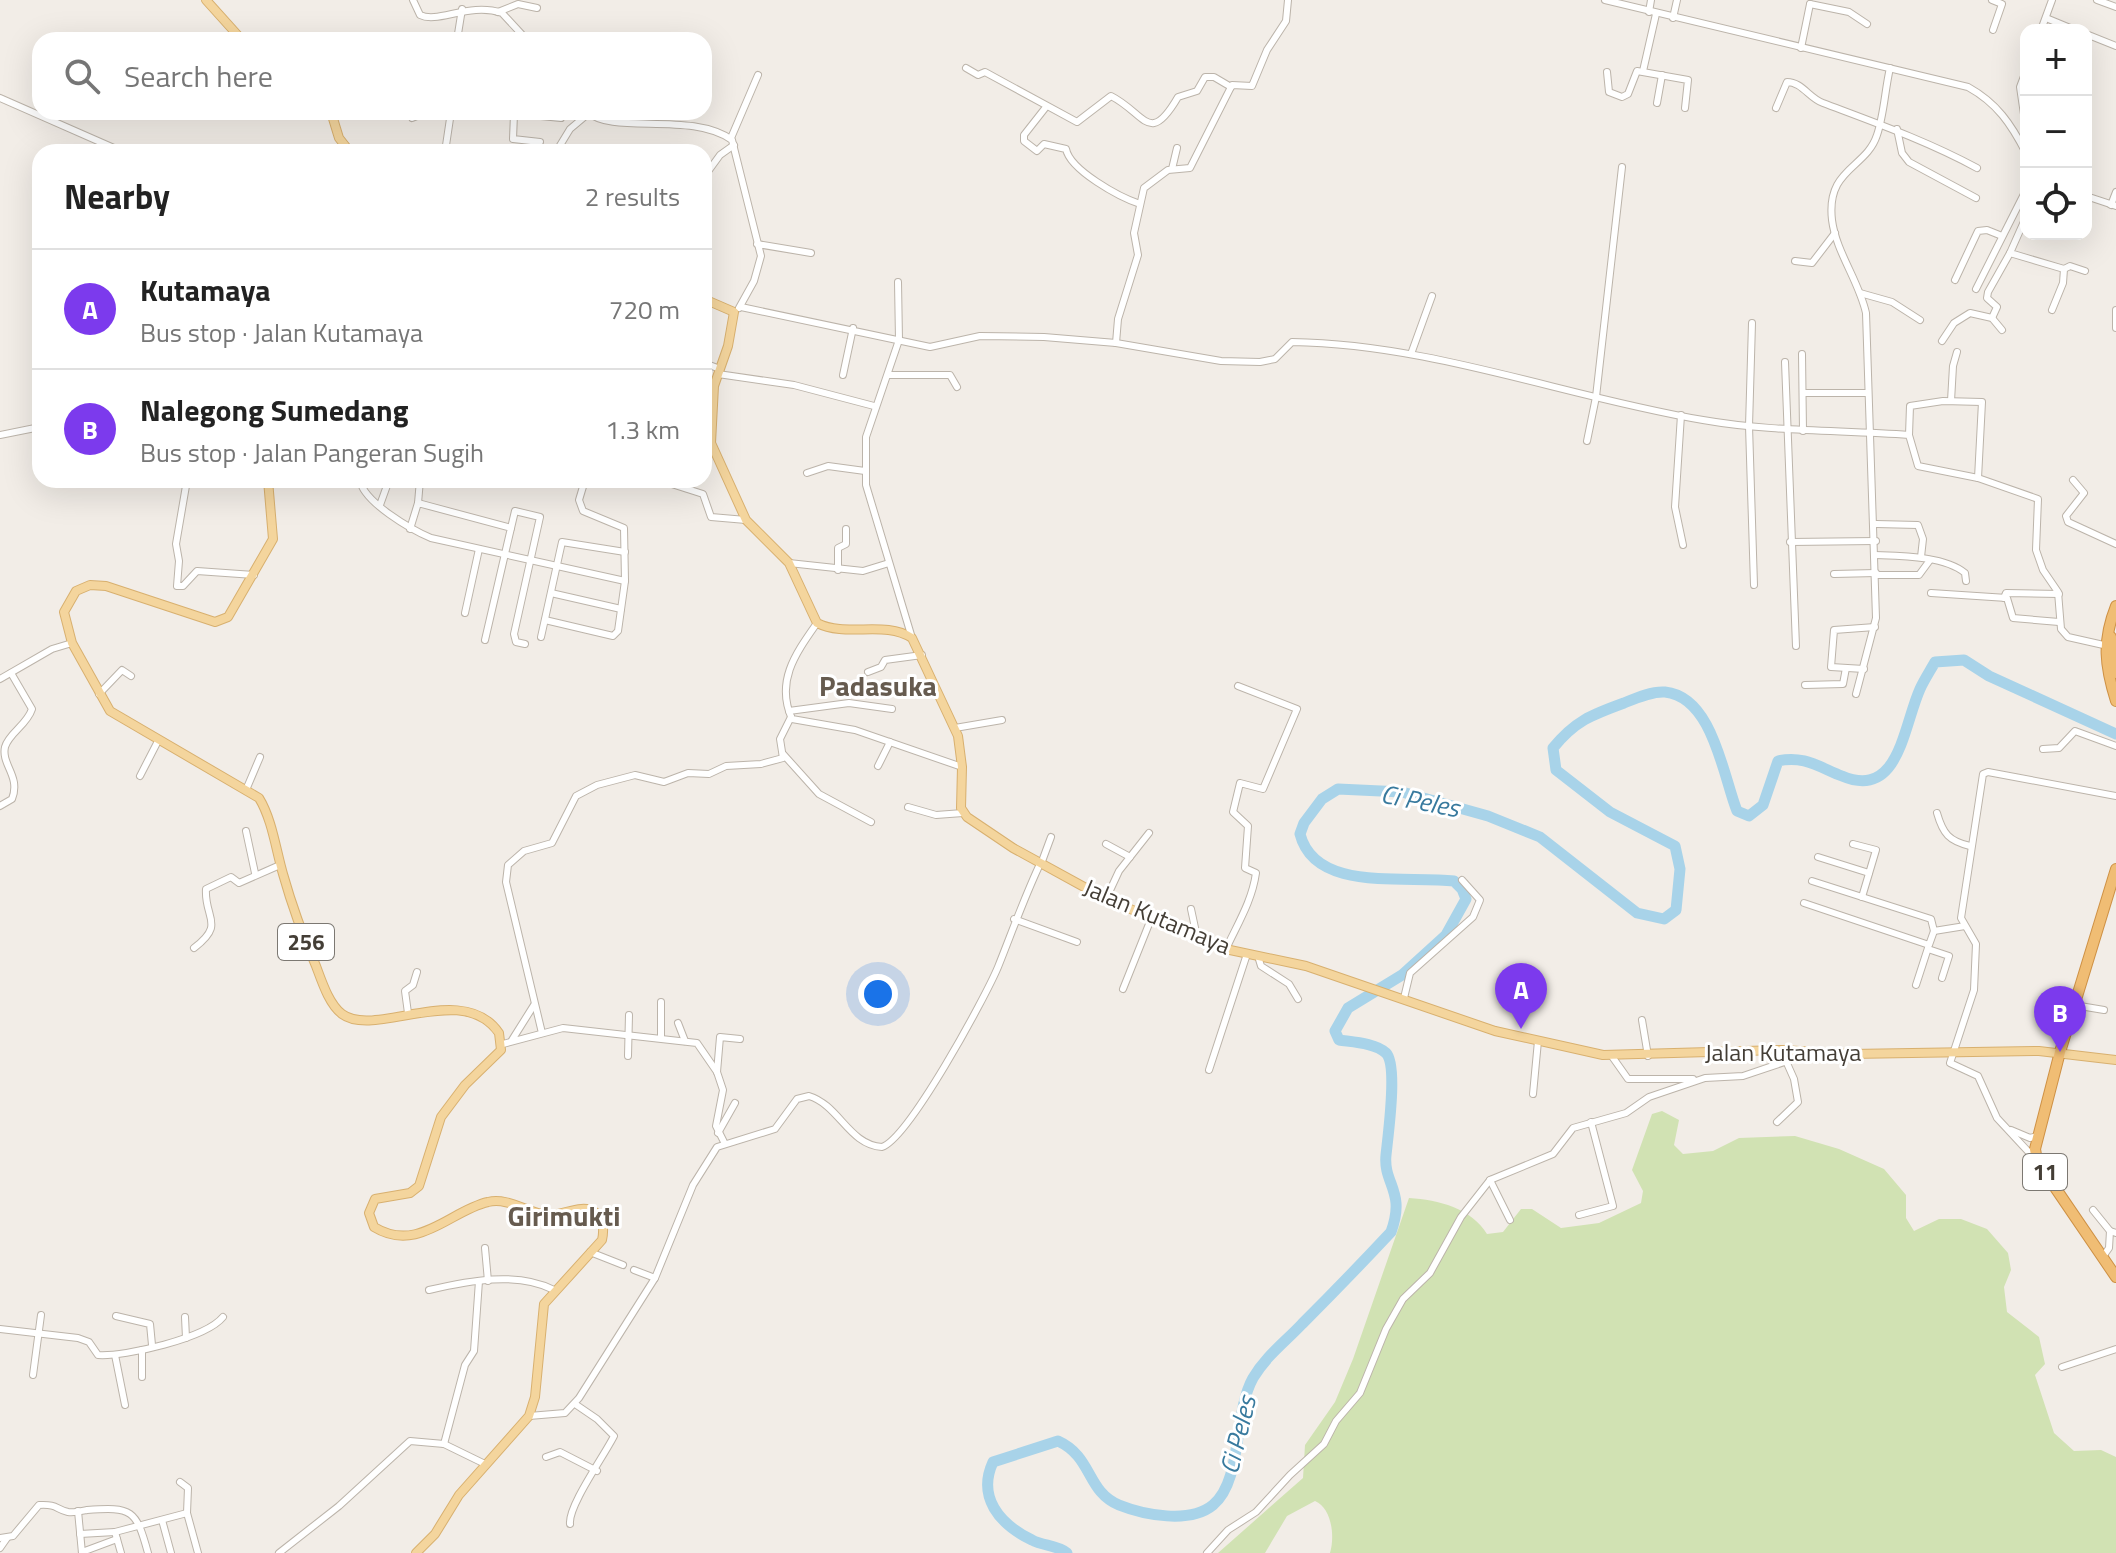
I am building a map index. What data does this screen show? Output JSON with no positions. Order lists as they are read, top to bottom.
{
  "streets": {
    "highway": ["11"],
    "main road": ["Jalan Kutamaya", "256"]
  },
  "crossings": [
    ["Jalan Kutamaya", "11"]
  ],
  "districts": ["Padasuka", "Girimukti"],
  "water": ["Ci Peles"],
  "page": {
    "map_buttons": ["+", "−"],
    "search": "Search here",
    "heading": ["Nearby", "2 results"],
    "list": [
      {
        "mark": "A",
        "name": "Kutamaya",
        "note": "Bus stop · Jalan Kutamaya",
        "value": "720 m"
      },
      {
        "mark": "B",
        "name": "Nalegong Sumedang",
        "note": "Bus stop · Jalan Pangeran Sugih",
        "value": "1.3 km"
      }
    ],
    "pins": ["A", "B"]
  }
}
